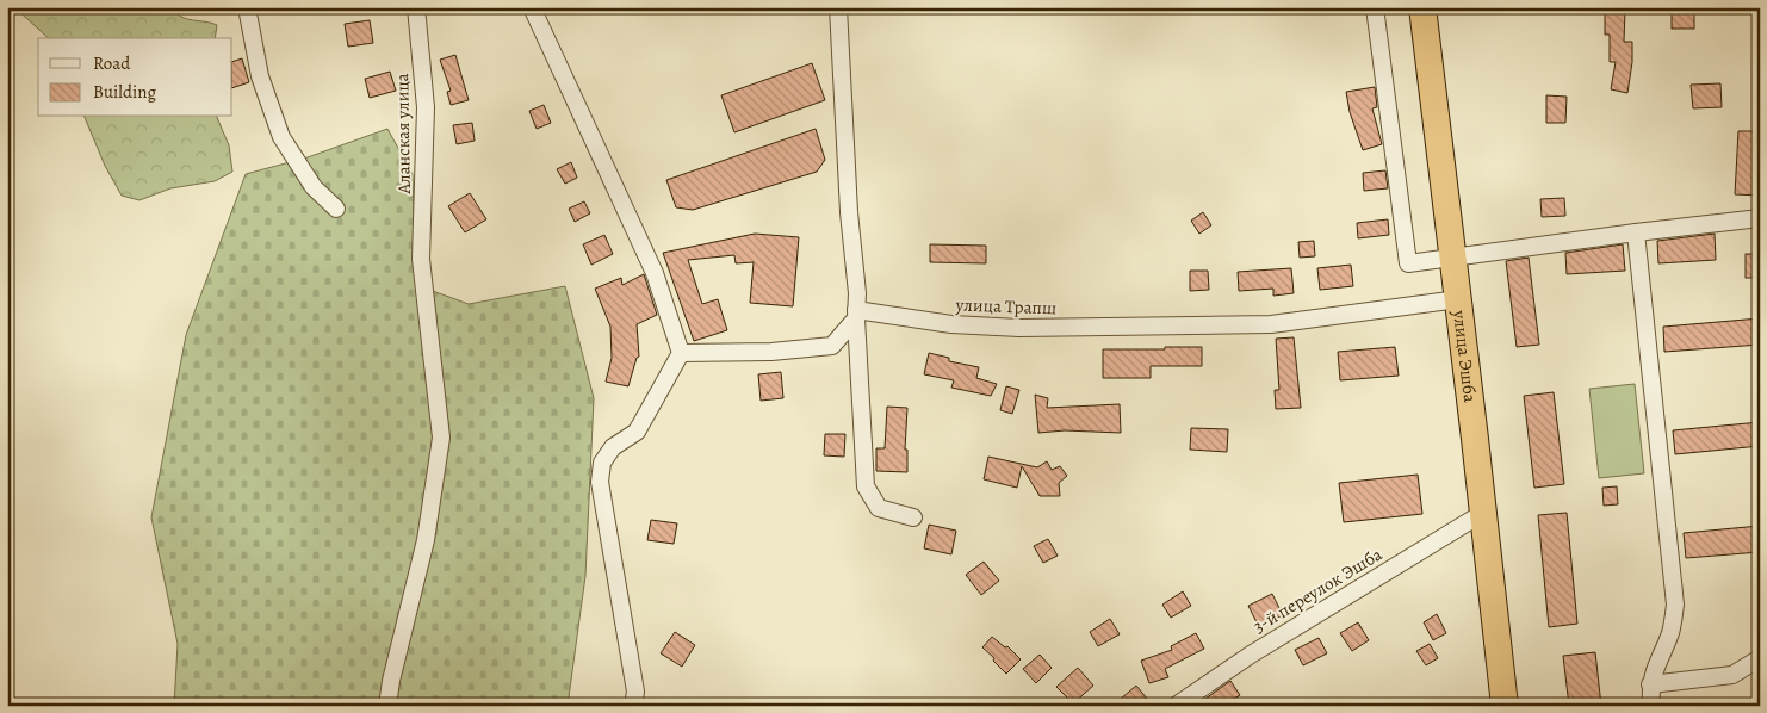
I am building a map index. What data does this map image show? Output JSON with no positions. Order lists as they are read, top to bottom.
{
  "streets": {
    "highway": ["улица Эшба"],
    "street": ["Аланская улица", "улица Трапш", "3-й переулок Эшба"]
  },
  "crossings": [
    ["улица Трапш", "улица Эшба"],
    ["улица Эшба", "3-й переулок Эшба"]
  ],
  "legend": ["Road", "Building"]
}
